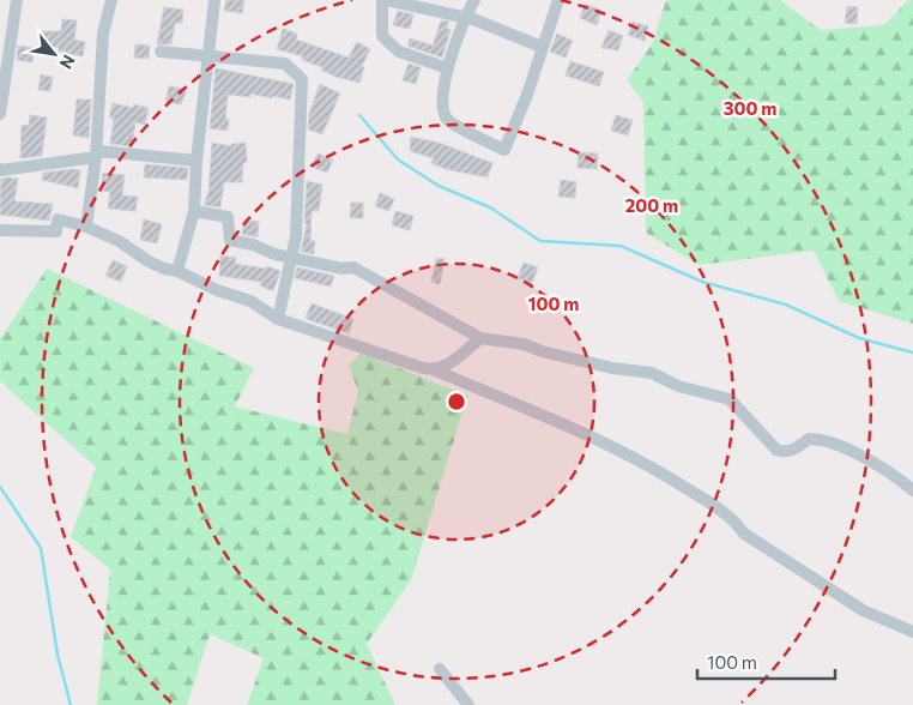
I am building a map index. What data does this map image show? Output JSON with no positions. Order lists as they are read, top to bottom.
{
  "scale_bar": "100 m",
  "north": "bottom right",
  "rings": ["300 m", "200 m", "100 m"]
}
